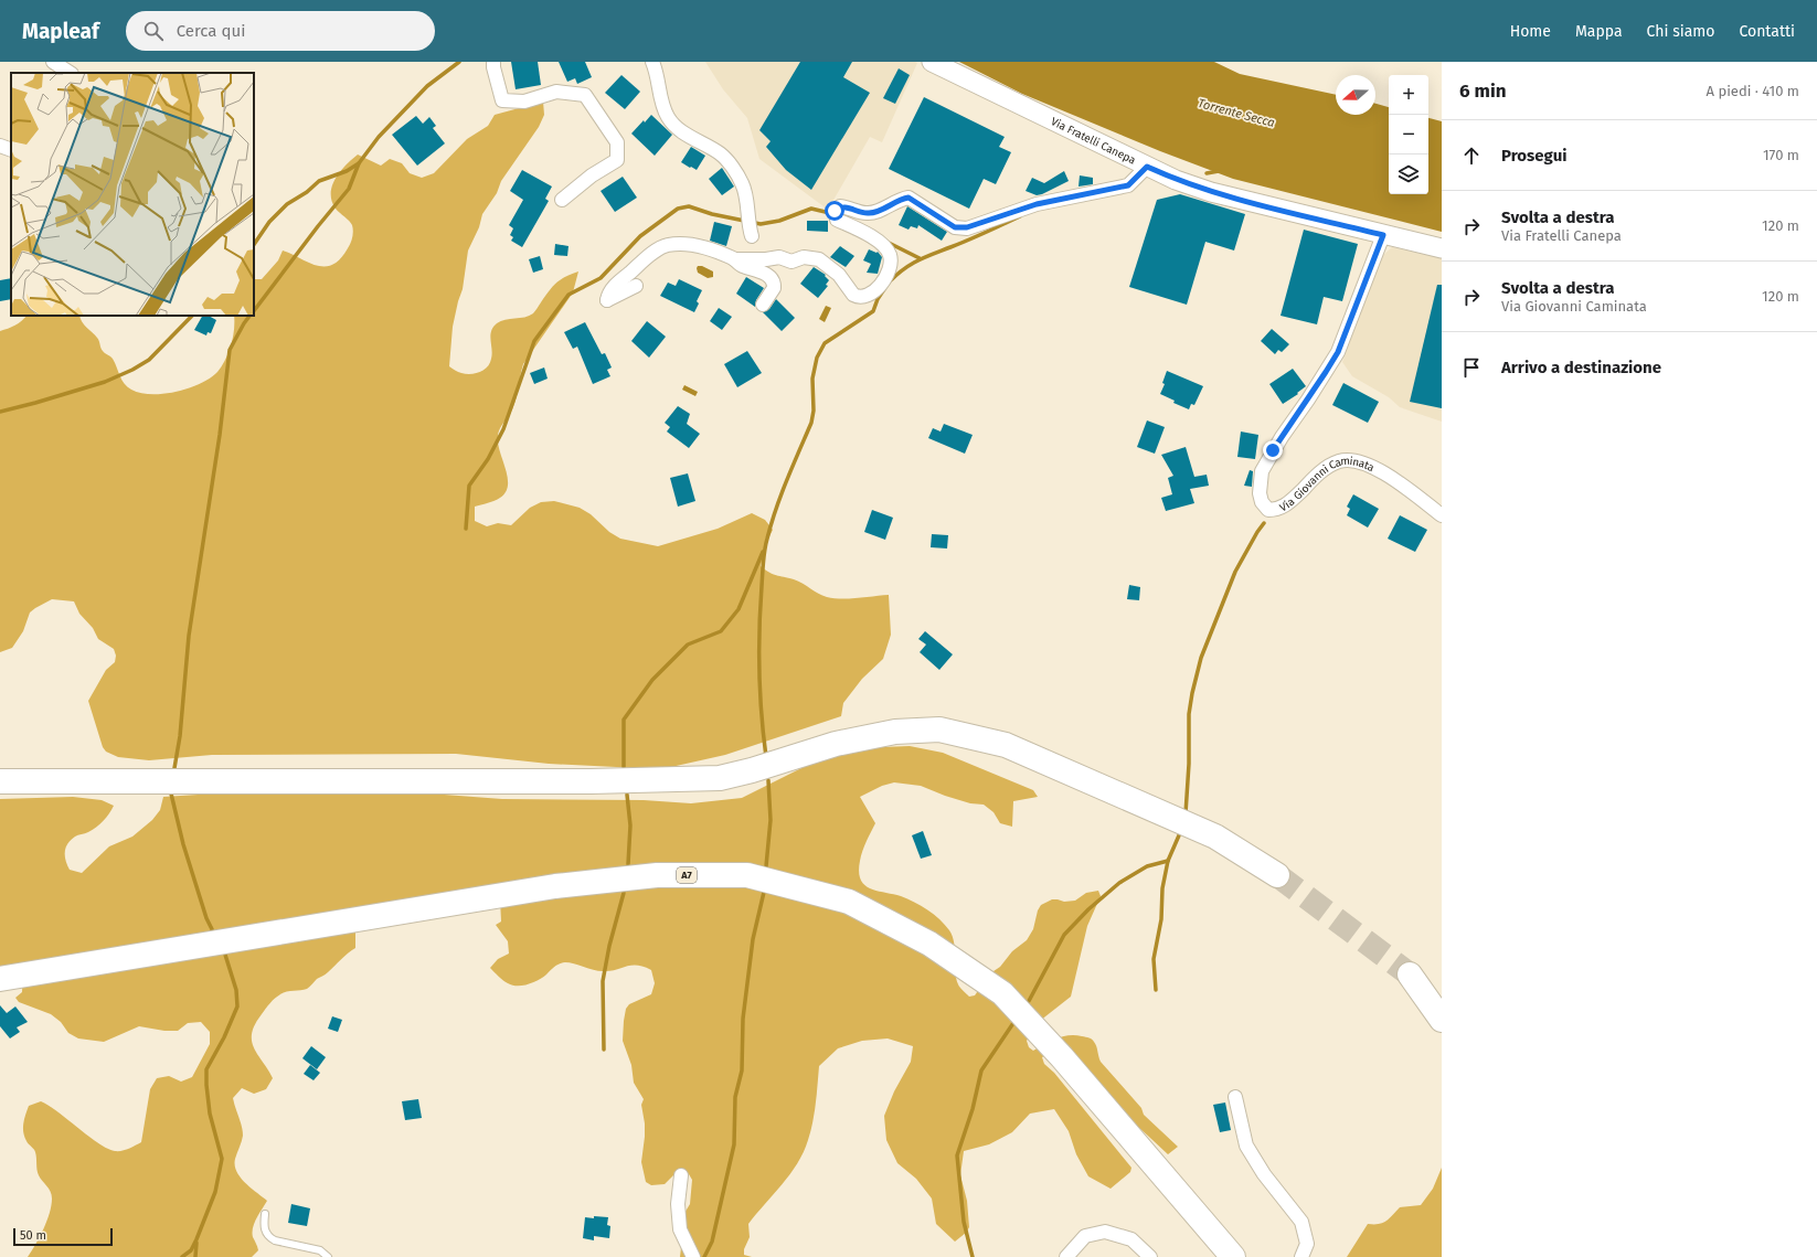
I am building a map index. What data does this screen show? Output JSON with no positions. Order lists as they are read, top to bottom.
{
  "streets": {
    "highway": ["A7"],
    "main road": ["Via Fratelli Canepa"],
    "street": ["Via Giovanni Caminata"]
  },
  "crossings": [
    ["Via Fratelli Canepa", "Via Giovanni Caminata"]
  ],
  "water": ["Torrente Secca"],
  "scale_bar": "50 m",
  "north": "left",
  "page": {
    "header": "Mapleaf",
    "search": "Cerca qui",
    "nav": [
      "Home",
      "Mappa",
      "Chi siamo",
      "Contatti"
    ],
    "heading": ["6 min", "A piedi · 410 m"],
    "map_buttons": ["+", "−"],
    "list": [
      ["Prosegui", "170 m"],
      ["Svolta a destra", "Via Fratelli Canepa", "120 m"],
      ["Svolta a destra", "Via Giovanni Caminata", "120 m"],
      "Arrivo a destinazione"
    ],
    "scale": "50 m"
  }
}
